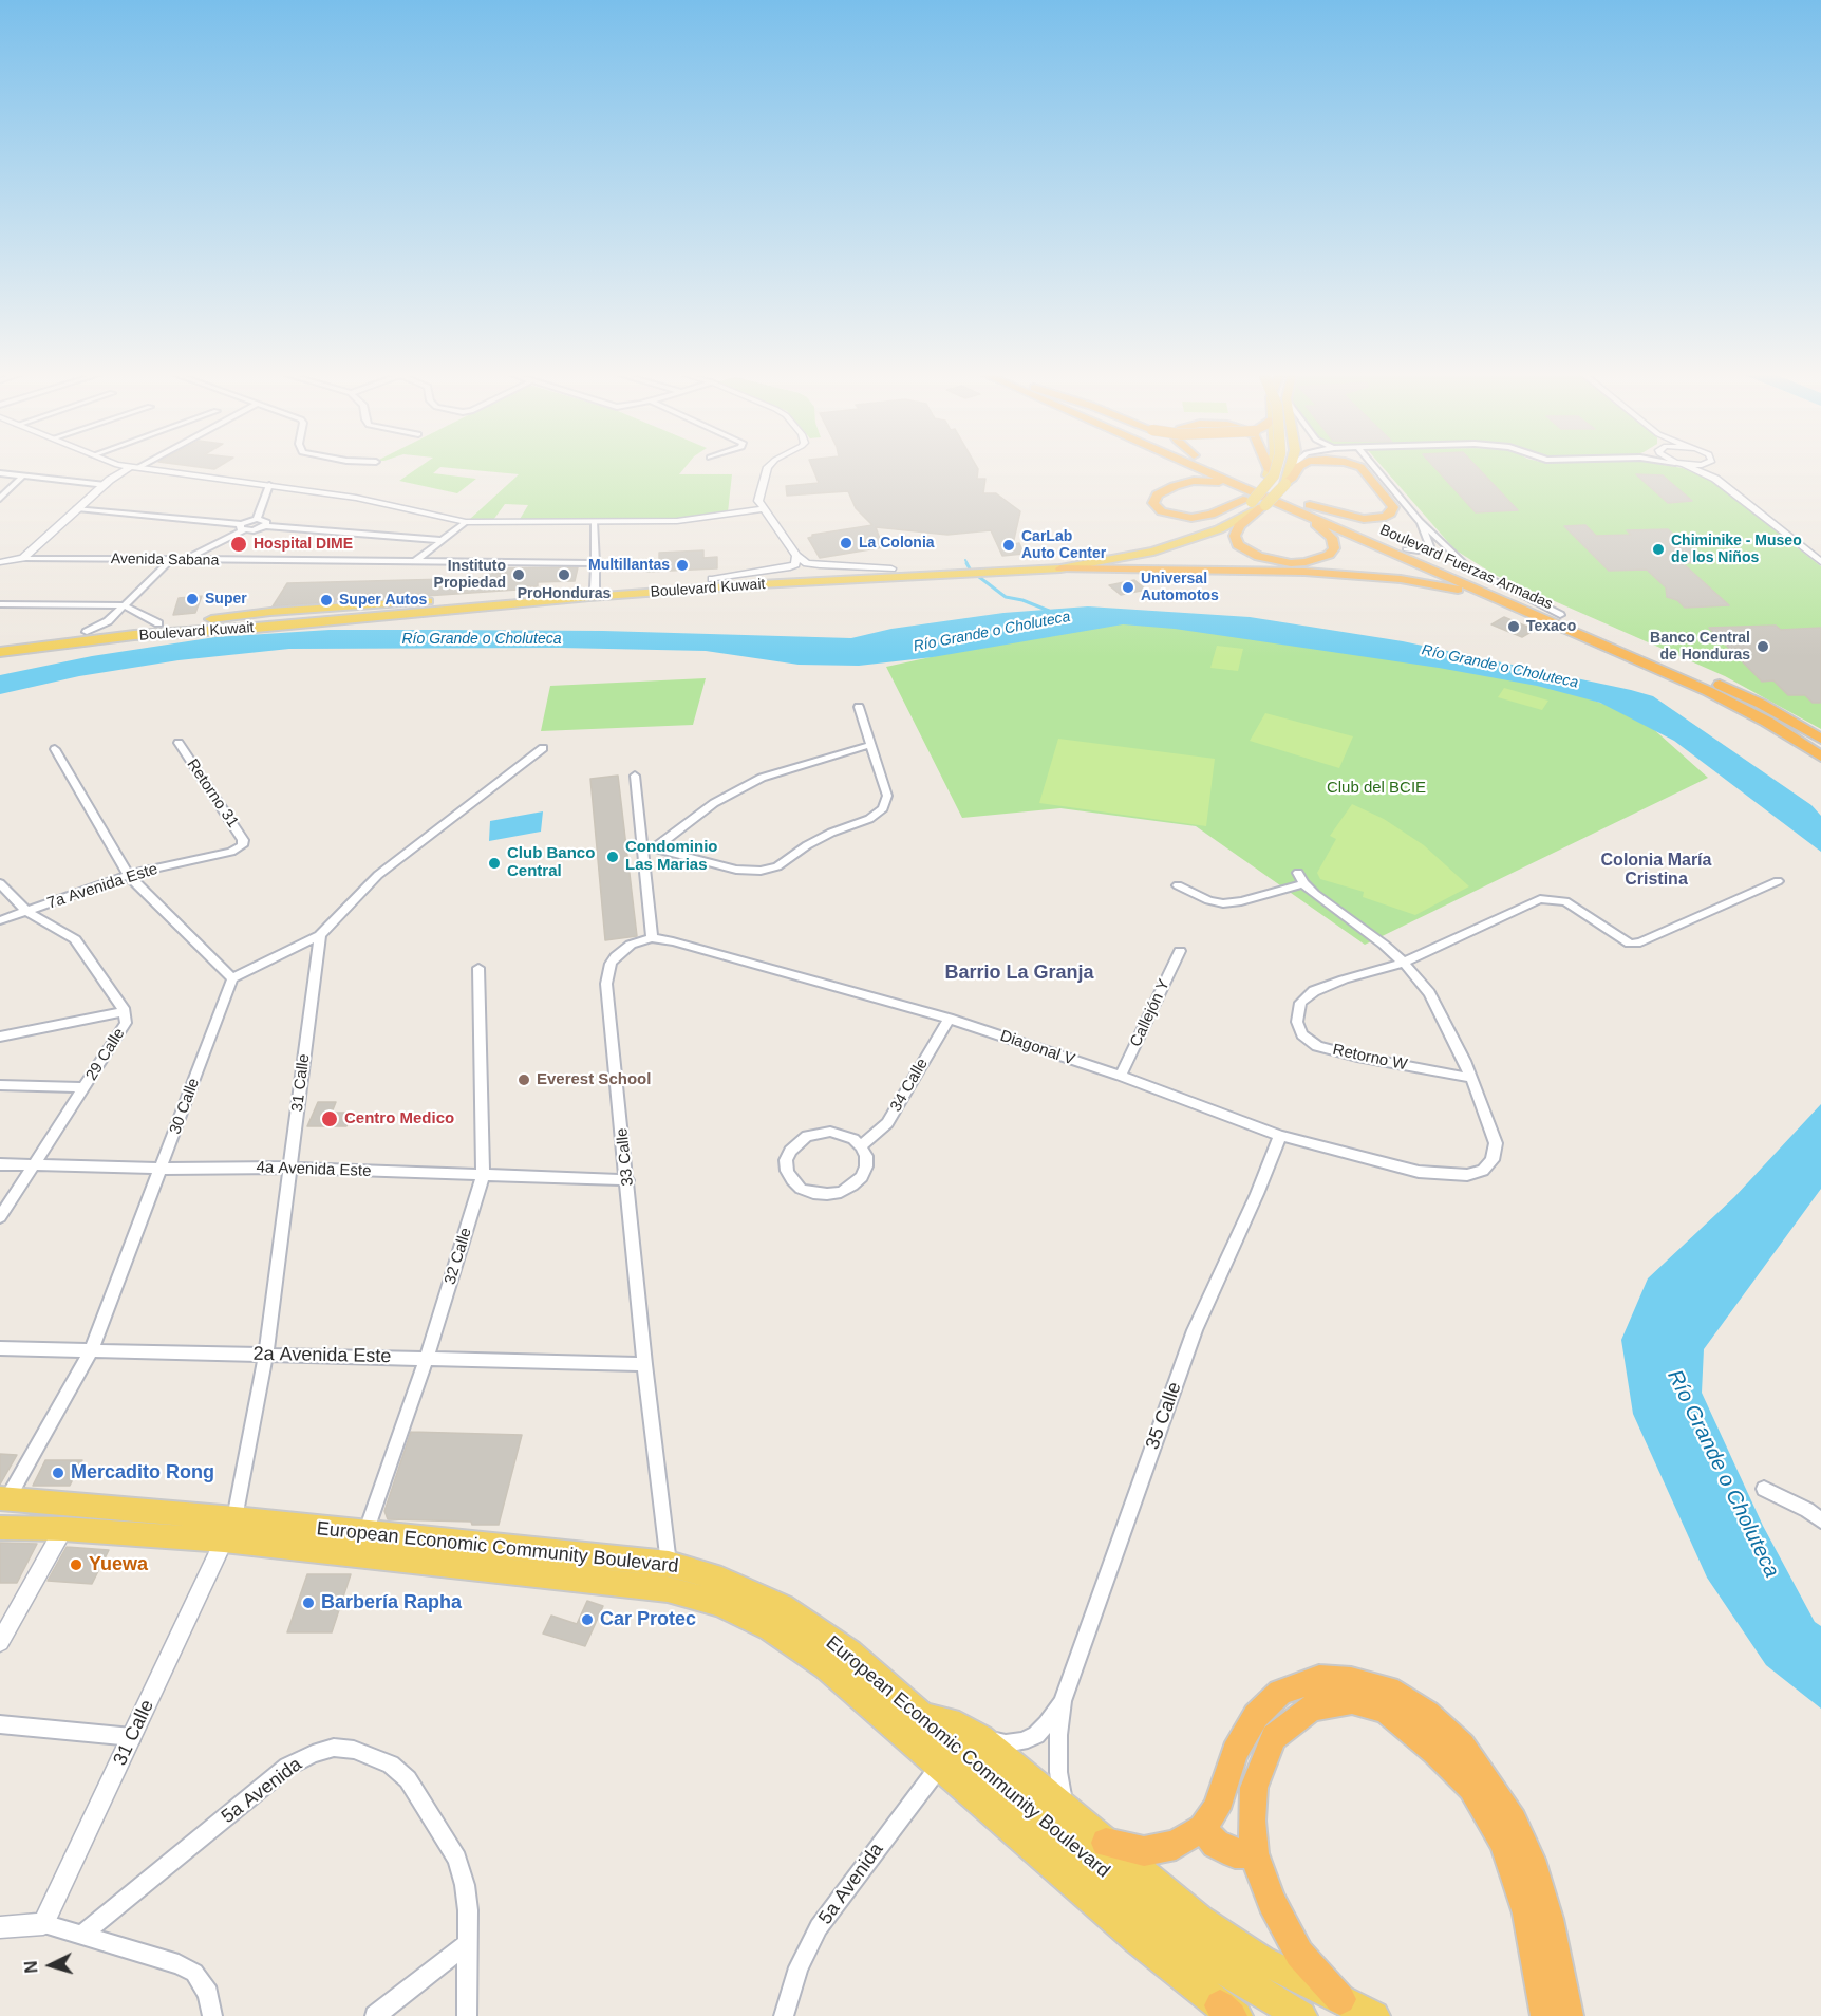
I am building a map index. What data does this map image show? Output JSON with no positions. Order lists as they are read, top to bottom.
{
  "streets": {
    "highway": ["Boulevard Fuerzas Armadas"],
    "main road": ["Boulevard Kuwait", "European Economic Community Boulevard"],
    "street": [
      "Avenida Sabana",
      "Retorno 31",
      "7a Avenida Este",
      "Callejón Y",
      "Diagonal V",
      "29 Calle",
      "Retorno W",
      "31 Calle",
      "34 Calle",
      "30 Calle",
      "33 Calle",
      "4a Avenida Este",
      "32 Calle",
      "2a Avenida Este",
      "35 Calle",
      "5a Avenida"
    ]
  },
  "crossings": [
    ["Boulevard Fuerzas Armadas", "Boulevard Kuwait"],
    ["Retorno 31", "7a Avenida Este"],
    ["7a Avenida Este", "29 Calle"],
    ["Callejón Y", "Diagonal V"],
    ["Diagonal V", "Retorno W"],
    ["Diagonal V", "34 Calle"],
    ["Diagonal V", "33 Calle"],
    ["Diagonal V", "35 Calle"],
    ["29 Calle", "4a Avenida Este"],
    ["31 Calle", "4a Avenida Este"],
    ["31 Calle", "2a Avenida Este"],
    ["31 Calle", "European Economic Community Boulevard"],
    ["30 Calle", "4a Avenida Este"],
    ["30 Calle", "2a Avenida Este"],
    ["30 Calle", "European Economic Community Boulevard"],
    ["33 Calle", "4a Avenida Este"],
    ["33 Calle", "2a Avenida Este"],
    ["33 Calle", "European Economic Community Boulevard"],
    ["4a Avenida Este", "32 Calle"],
    ["32 Calle", "2a Avenida Este"],
    ["32 Calle", "European Economic Community Boulevard"],
    ["European Economic Community Boulevard", "5a Avenida"]
  ],
  "districts": ["Colonia María Cristina", "Barrio La Granja"],
  "water": ["Río Grande o Choluteca"],
  "parks": ["Club del BCIE"],
  "places": [
    "La Colonia",
    "Hospital DIME",
    "CarLab Auto Center",
    "Chiminike - Museo de los Niños",
    "Multillantas",
    "Instituto Propiedad",
    "ProHonduras",
    "Universal Automotos",
    "Super",
    "Super Autos",
    "Texaco",
    "Banco Central de Honduras",
    "Condominio Las Marias",
    "Club Banco Central",
    "Everest School",
    "Centro Medico",
    "Mercadito Rong",
    "Yuewa",
    "Barbería Rapha",
    "Car Protec"
  ],
  "north": "left"
}
